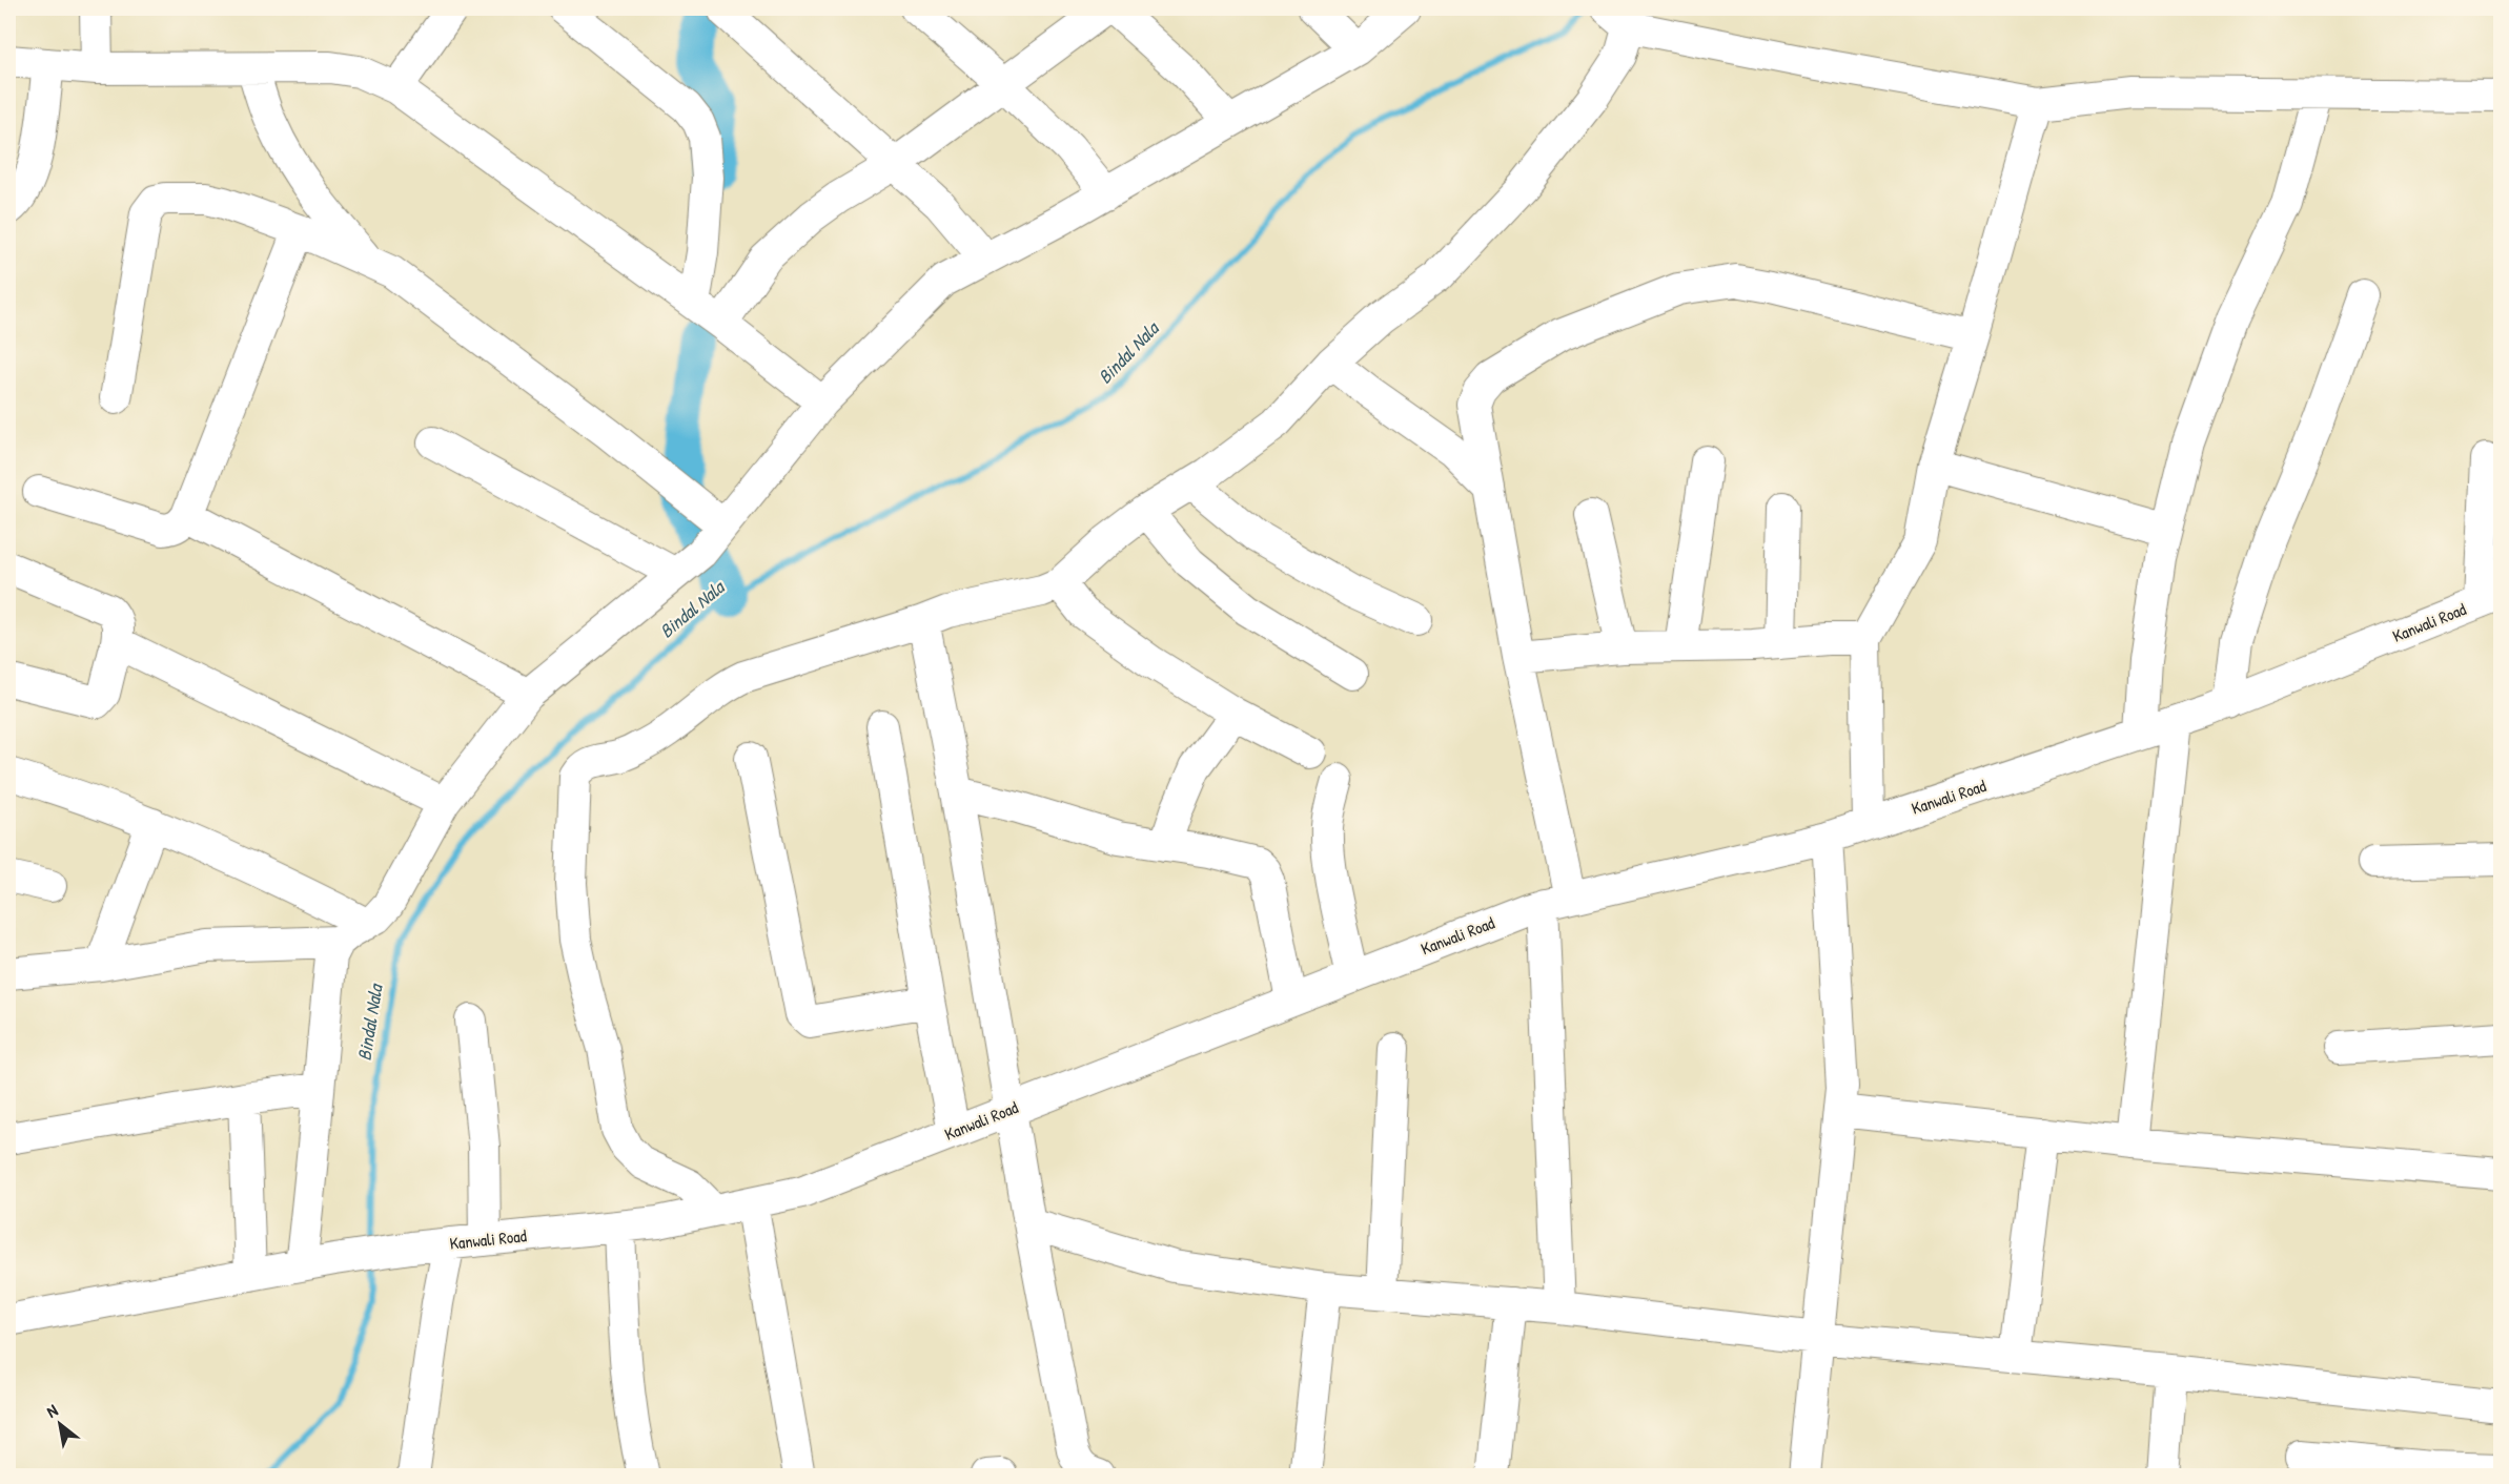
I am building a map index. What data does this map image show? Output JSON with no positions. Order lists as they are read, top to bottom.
{
  "streets": {
    "street": ["Kanwali Road"]
  },
  "water": ["Bindal Nala"],
  "north": "top left"
}
